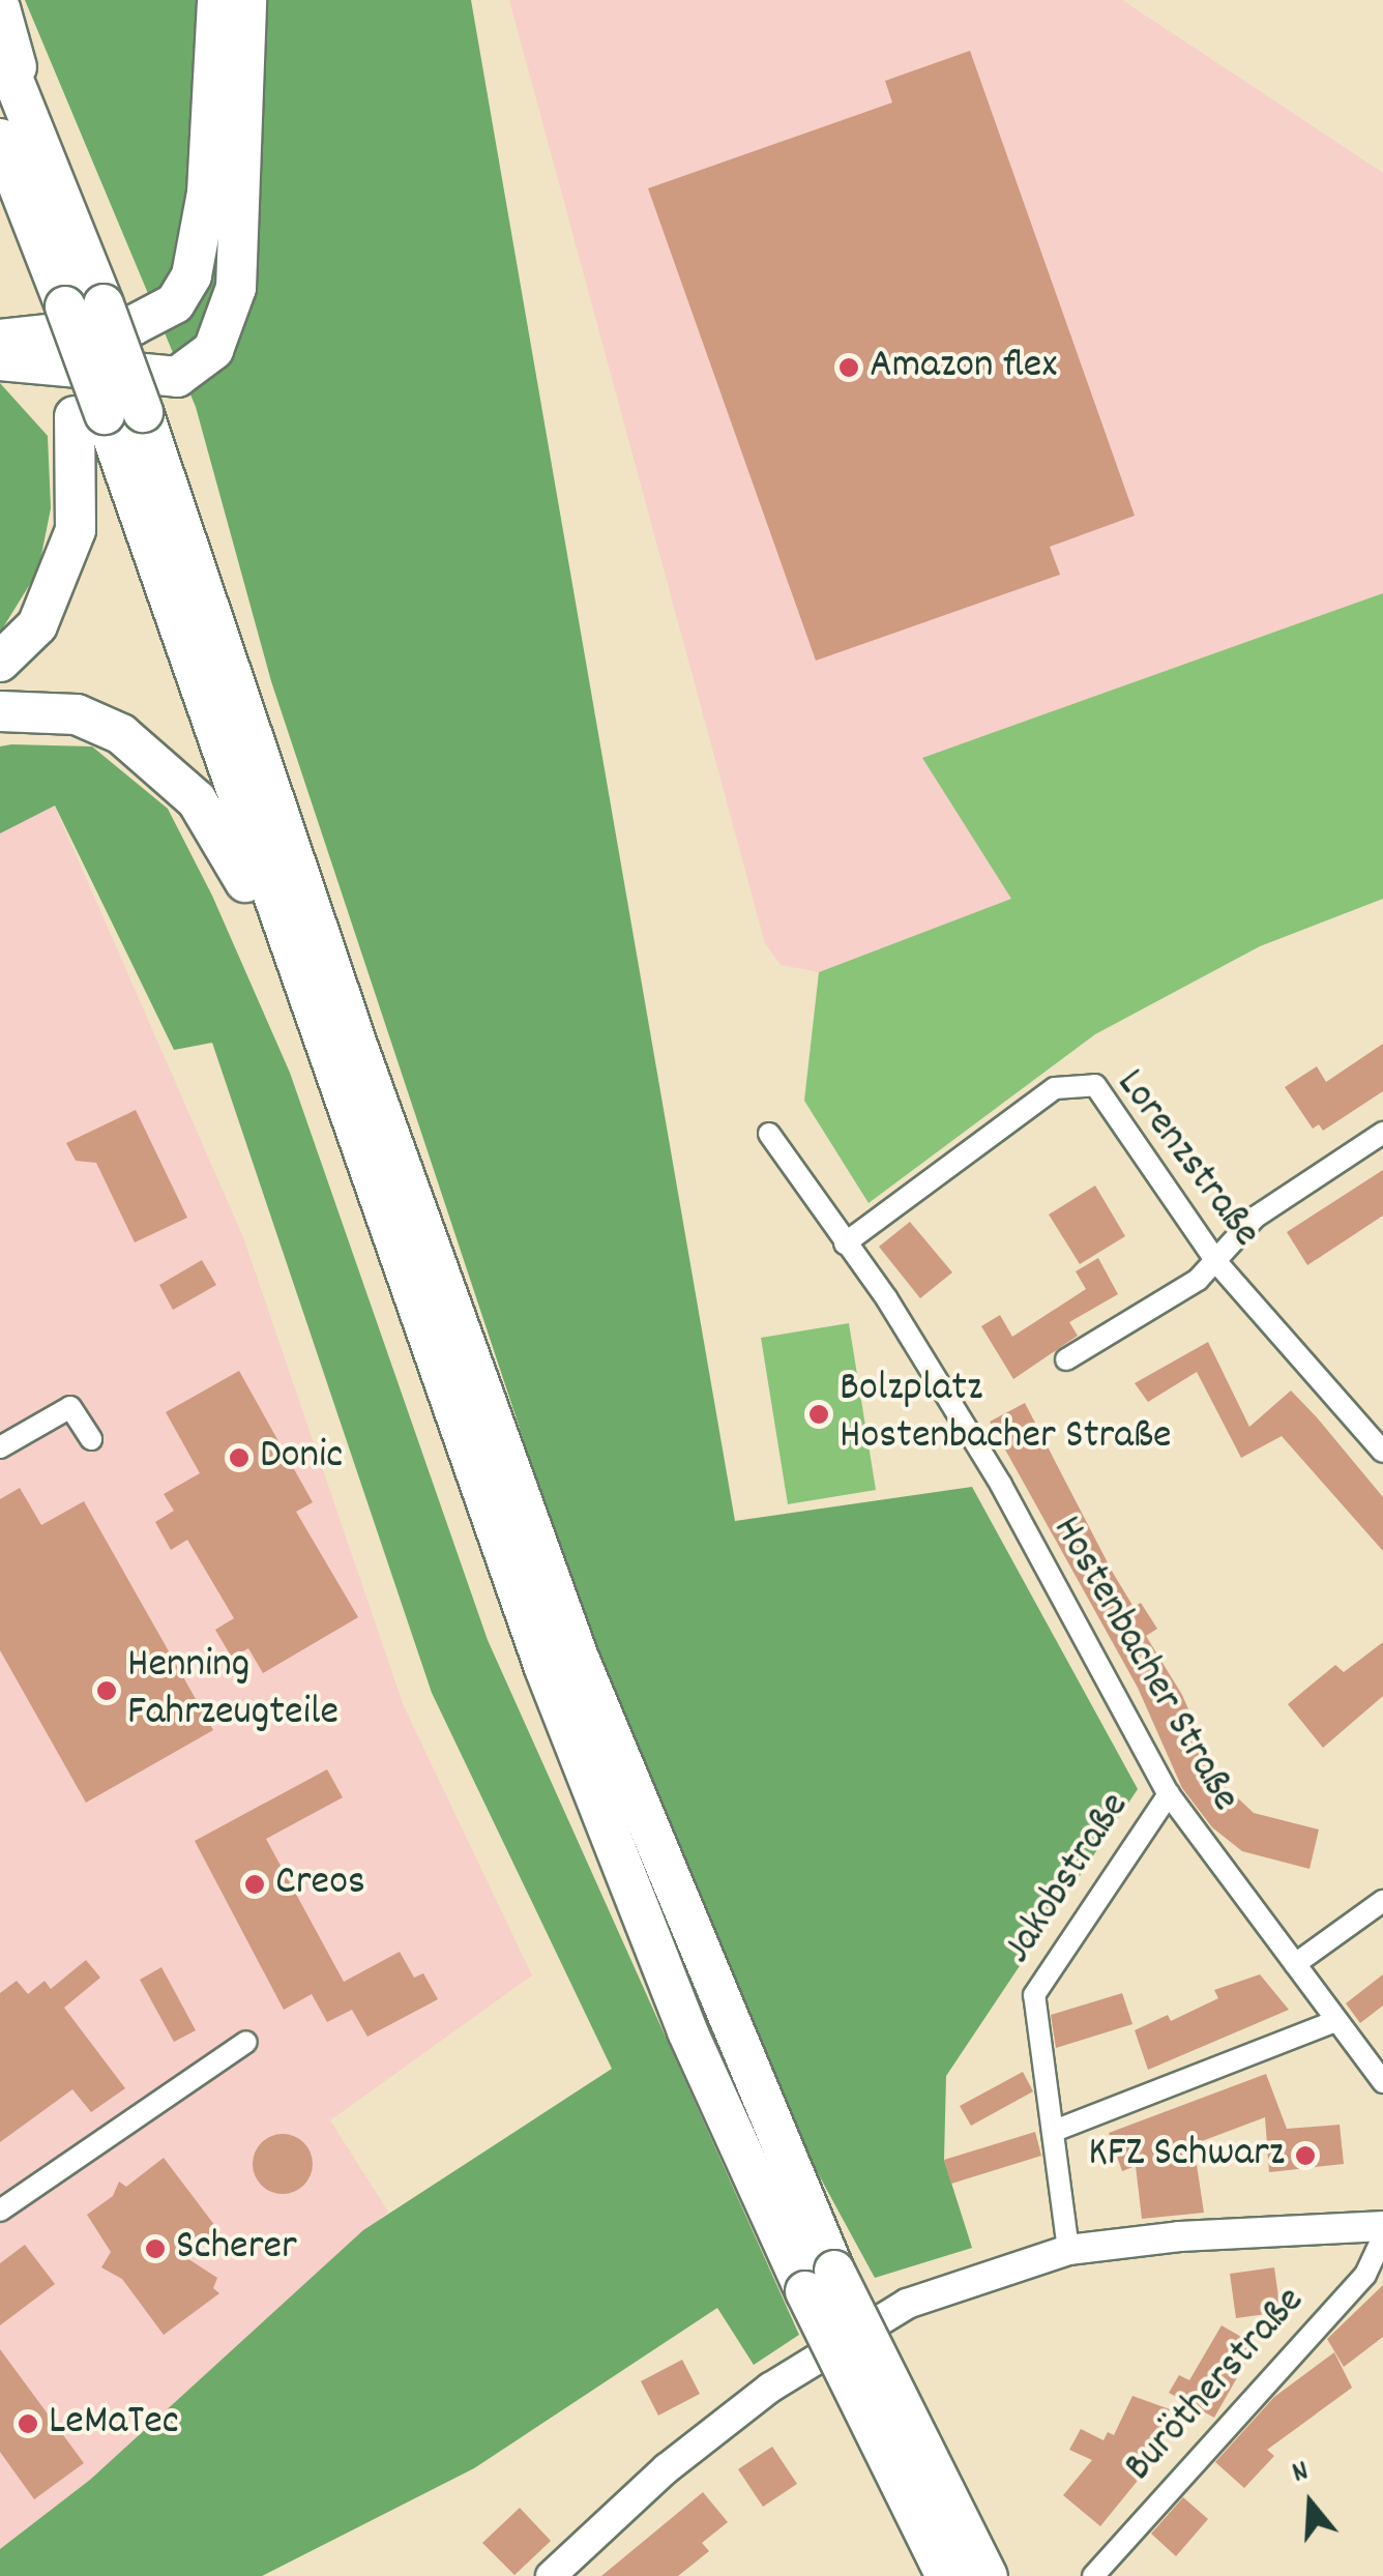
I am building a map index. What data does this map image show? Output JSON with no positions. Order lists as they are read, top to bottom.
{
  "streets": {
    "street": [
      "Lorenzstraße",
      "Hostenbacher Straße",
      "Jakobstraße",
      "Burötherstraße"
    ]
  },
  "crossings": [
    ["Lorenzstraße", "Hostenbacher Straße"],
    ["Hostenbacher Straße", "Jakobstraße"]
  ],
  "places": [
    "Amazon flex",
    "Bolzplatz Hostenbacher Straße",
    "Donic",
    "Henning Fahrzeugteile",
    "Creos",
    "KFZ Schwarz",
    "Scherer",
    "LeMaTec"
  ],
  "north": "top"
}
